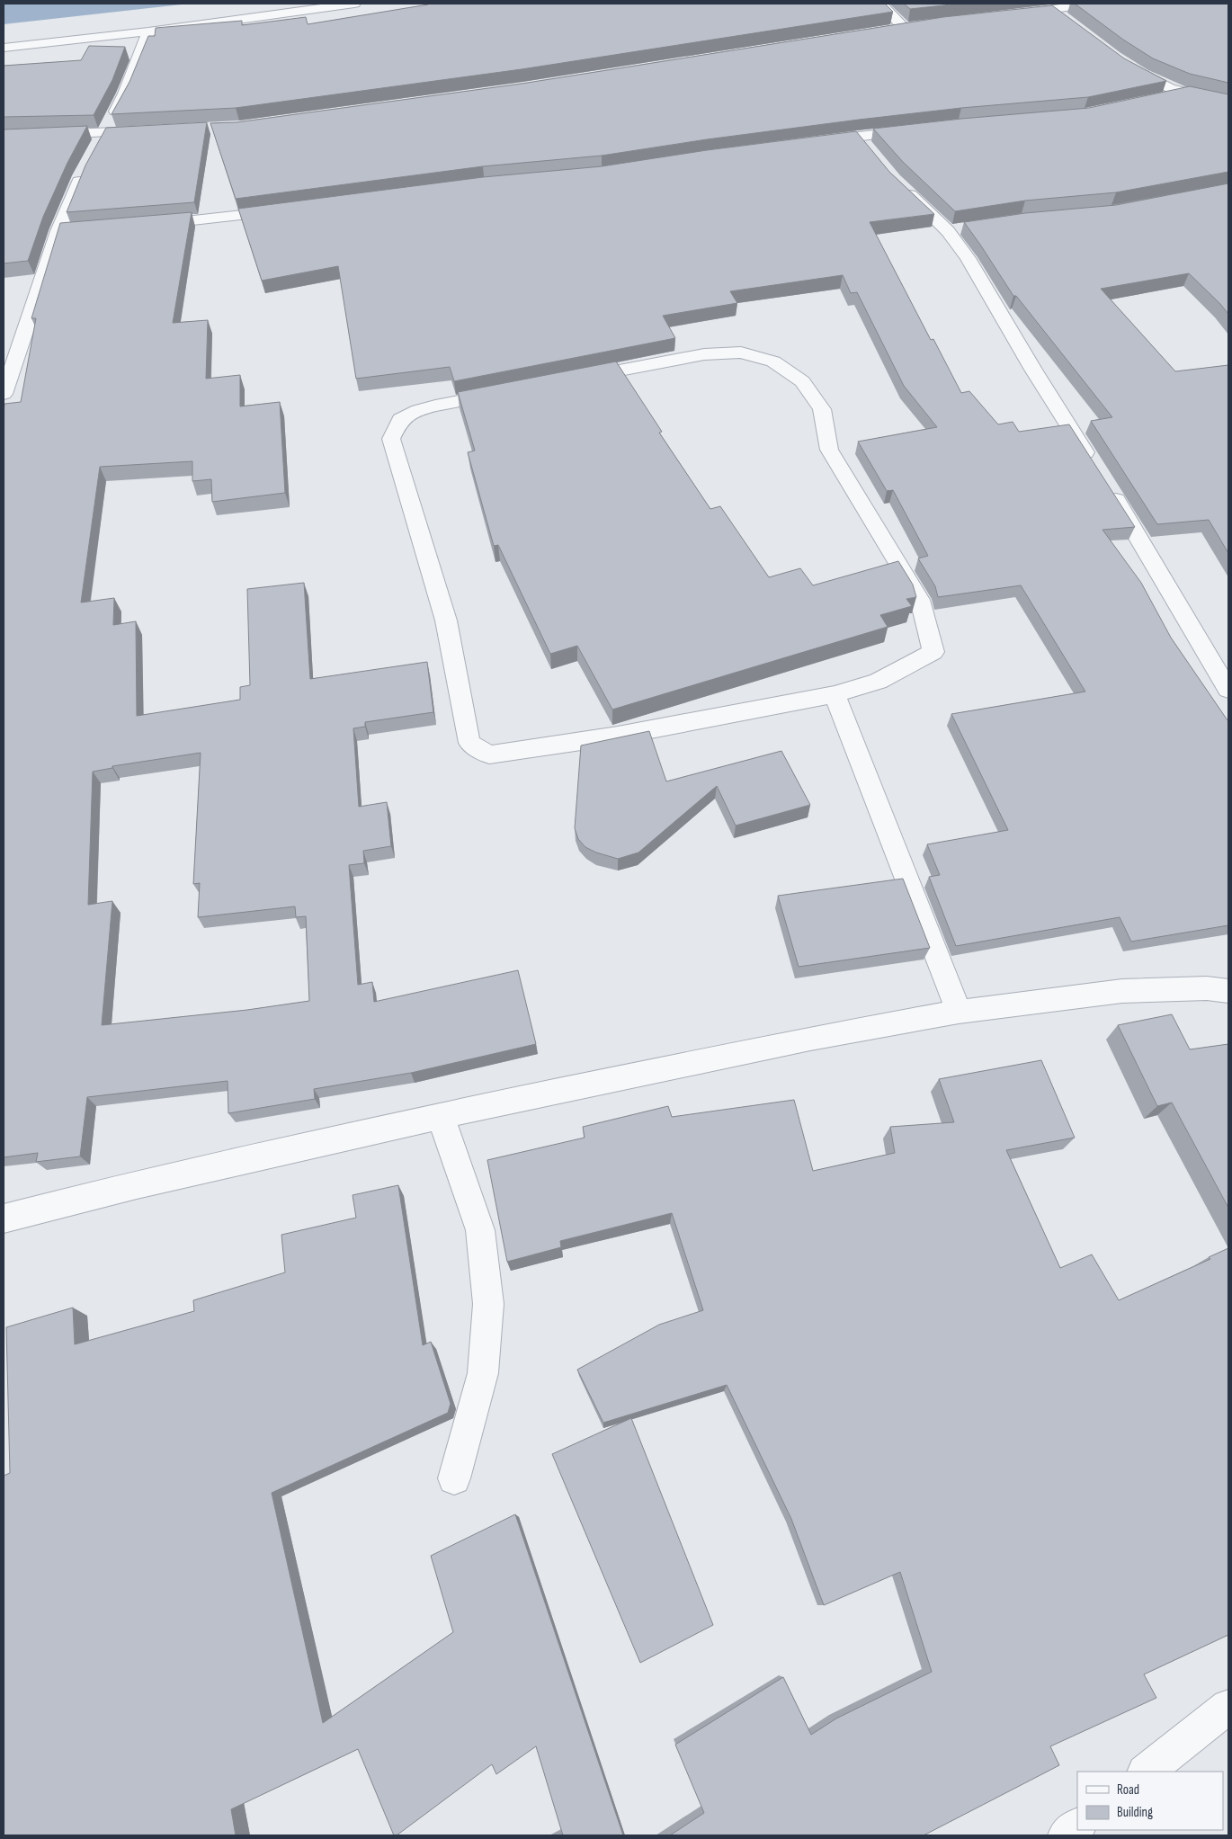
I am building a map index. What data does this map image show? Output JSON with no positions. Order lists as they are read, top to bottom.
{
  "legend": ["Road", "Building"]
}
